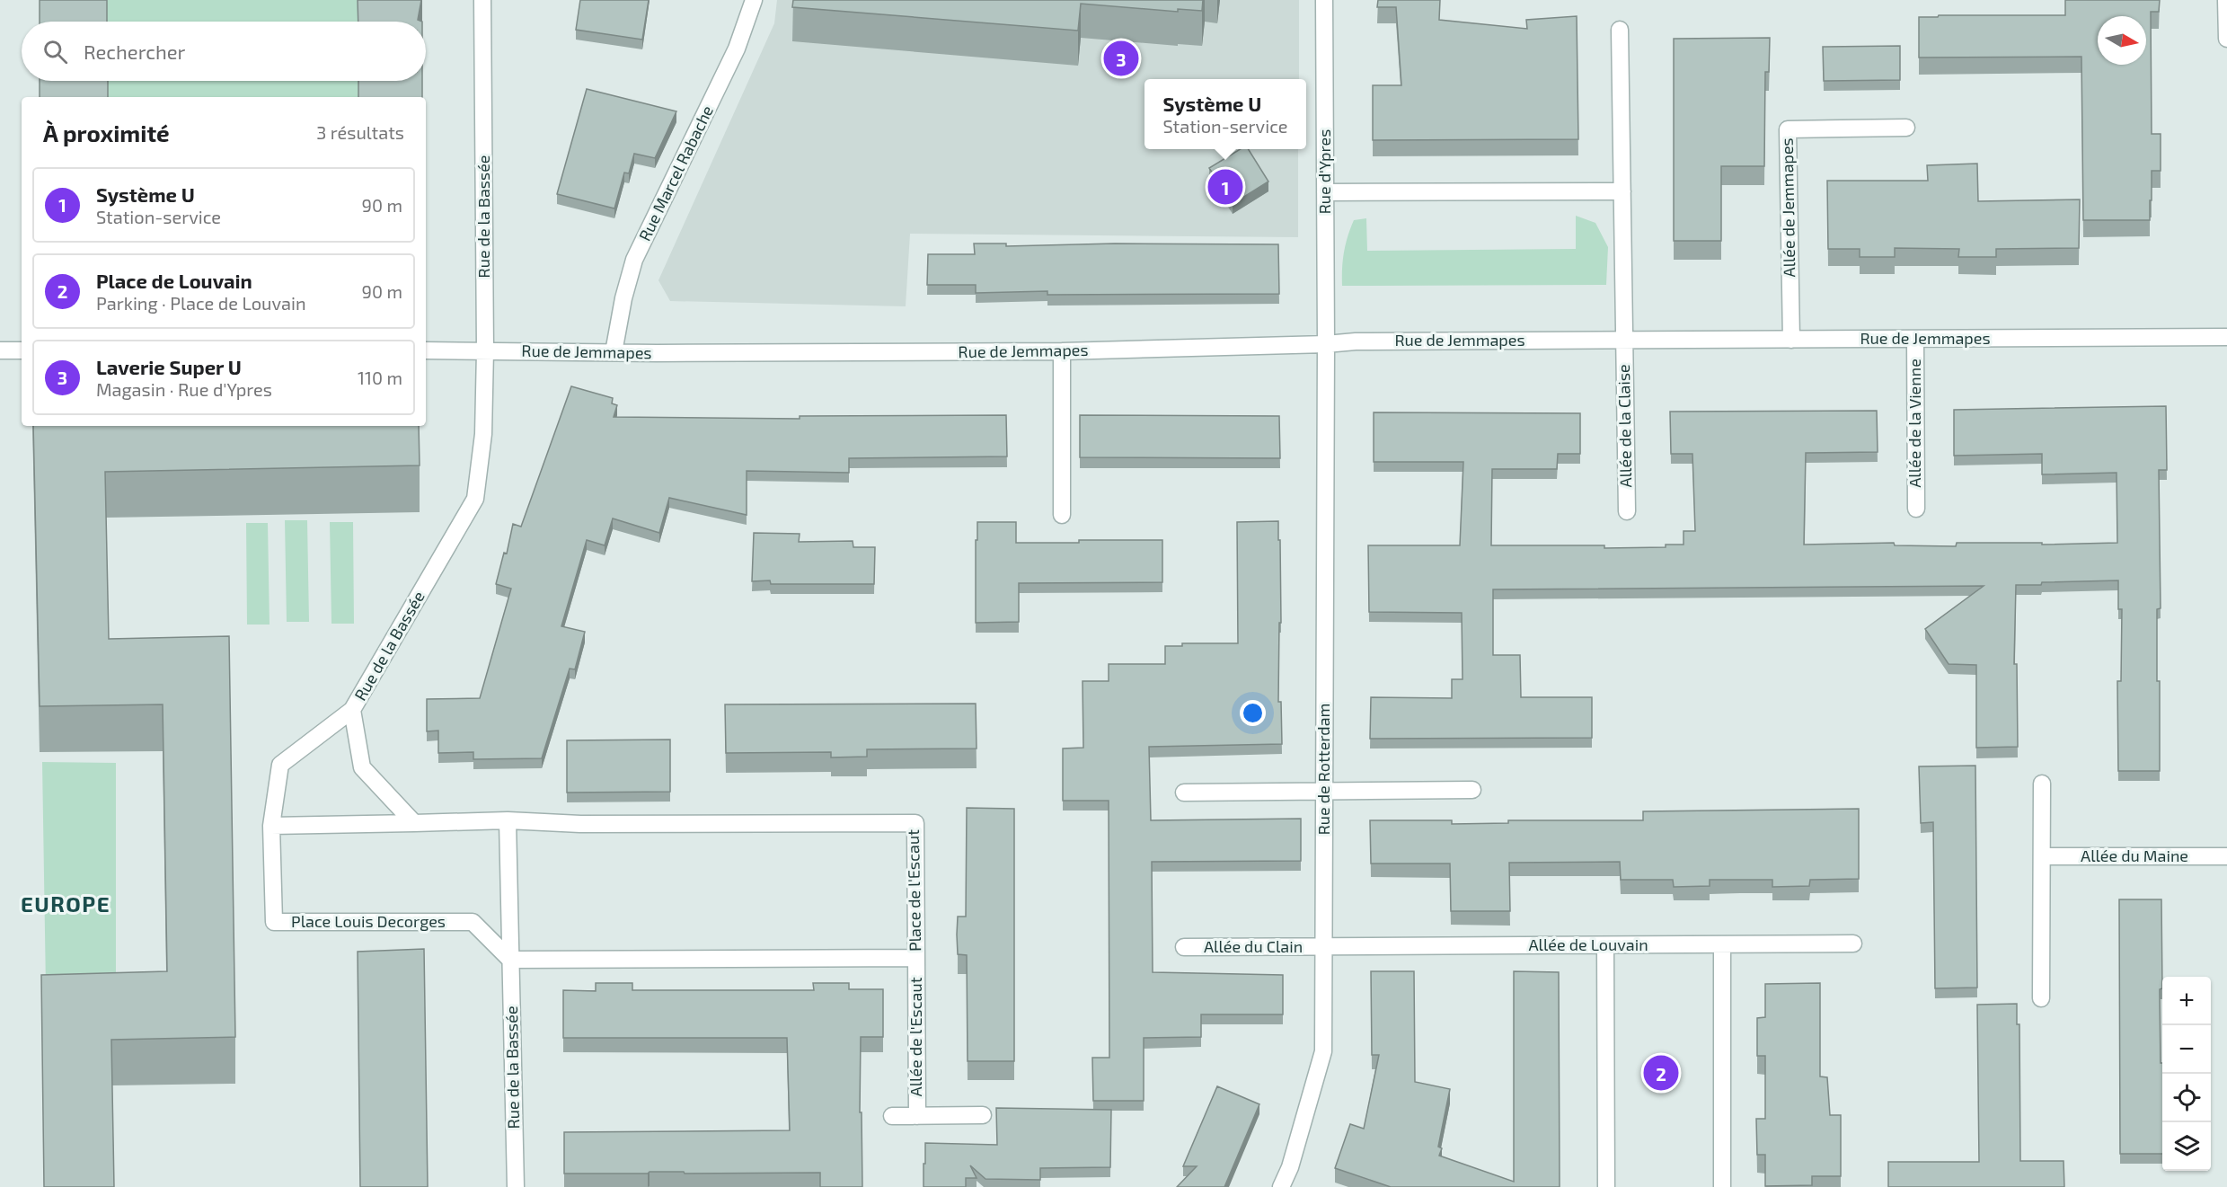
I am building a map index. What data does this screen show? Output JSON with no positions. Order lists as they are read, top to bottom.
{
  "streets": {
    "street": [
      "Rue d'Ypres",
      "Rue Marcel Rabache",
      "Allée de Jemmapes",
      "Rue de la Bassée",
      "Rue de Jemmapes",
      "Allée de la Vienne",
      "Allée de la Claise",
      "Rue de Rotterdam",
      "Allée du Maine",
      "Place de l'Escaut",
      "Place Louis Decorges",
      "Allée de Louvain",
      "Allée du Clain",
      "Allée de l'Escaut"
    ]
  },
  "crossings": [
    ["Rue d'Ypres", "Rue de Jemmapes"],
    ["Rue d'Ypres", "Rue de Rotterdam"],
    ["Rue Marcel Rabache", "Rue de Jemmapes"],
    ["Allée de Jemmapes", "Rue de Jemmapes"],
    ["Rue de la Bassée", "Rue de Jemmapes"],
    ["Rue de la Bassée", "Place de l'Escaut"],
    ["Rue de la Bassée", "Place Louis Decorges"],
    ["Rue de Jemmapes", "Allée de la Vienne"],
    ["Rue de Jemmapes", "Allée de la Claise"],
    ["Rue de Jemmapes", "Rue de Rotterdam"],
    ["Rue de Rotterdam", "Allée de Louvain"],
    ["Rue de Rotterdam", "Allée du Clain"],
    ["Place de l'Escaut", "Place Louis Decorges"],
    ["Place de l'Escaut", "Allée de l'Escaut"],
    ["Allée de Louvain", "Allée du Clain"]
  ],
  "districts": ["EUROPE"],
  "north": "right",
  "page": {
    "search": "Rechercher",
    "pins": ["3", "1", "2"],
    "popup": ["Système U", "Station-service"],
    "heading": ["À proximité", "3 résultats"],
    "list": [
      {
        "mark": "1",
        "name": "Système U",
        "note": "Station-service",
        "value": "90 m"
      },
      {
        "mark": "2",
        "name": "Place de Louvain",
        "note": "Parking · Place de Louvain",
        "value": "90 m"
      },
      {
        "mark": "3",
        "name": "Laverie Super U",
        "note": "Magasin · Rue d'Ypres",
        "value": "110 m"
      }
    ],
    "map_buttons": ["+", "−"]
  }
}
